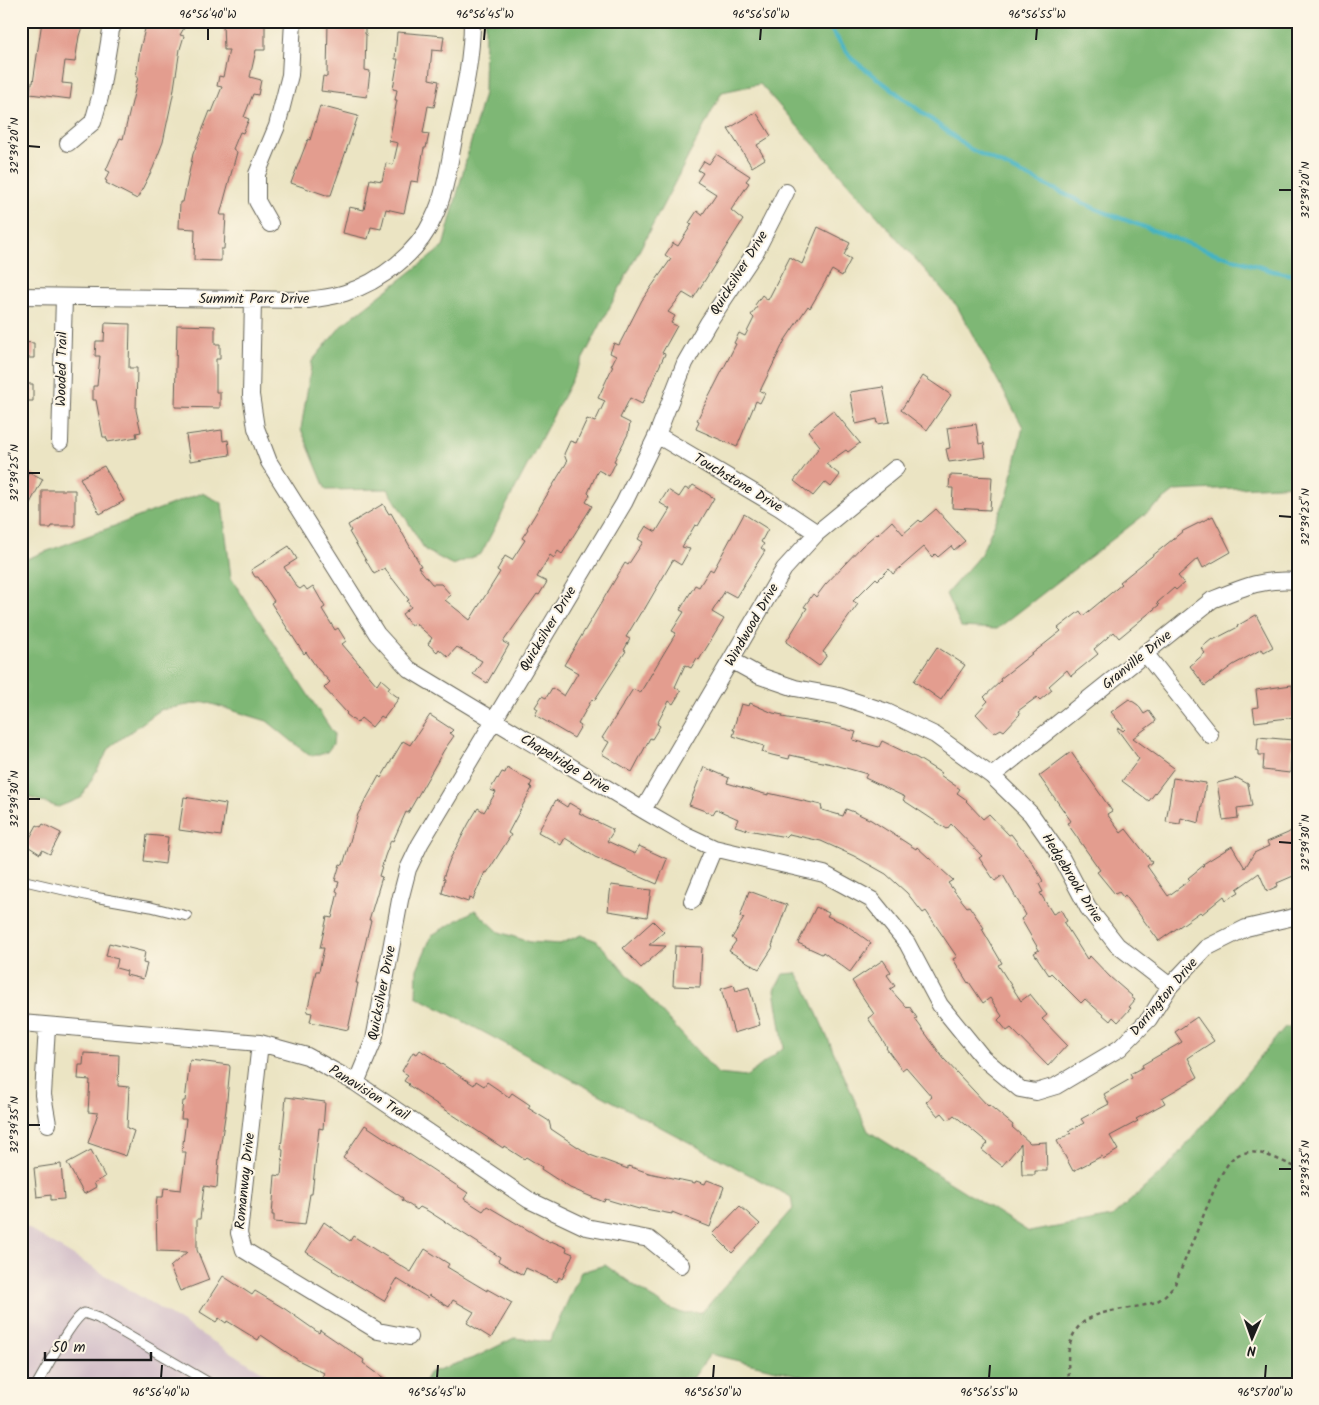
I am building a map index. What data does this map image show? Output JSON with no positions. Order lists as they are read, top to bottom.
{
  "streets": {
    "street": [
      "Quicksilver Drive",
      "Summit Parc Drive",
      "Wooded Trail",
      "Touchstone Drive",
      "Windwood Drive",
      "Granville Drive",
      "Chapelridge Drive",
      "Hedgebrook Drive",
      "Darrington Drive",
      "Panavision Trail",
      "Romanway Drive"
    ]
  },
  "crossings": [
    ["Quicksilver Drive", "Touchstone Drive"],
    ["Quicksilver Drive", "Chapelridge Drive"],
    ["Quicksilver Drive", "Panavision Trail"],
    ["Summit Parc Drive", "Wooded Trail"],
    ["Summit Parc Drive", "Chapelridge Drive"],
    ["Touchstone Drive", "Windwood Drive"],
    ["Windwood Drive", "Chapelridge Drive"],
    ["Windwood Drive", "Hedgebrook Drive"],
    ["Granville Drive", "Hedgebrook Drive"],
    ["Chapelridge Drive", "Darrington Drive"],
    ["Hedgebrook Drive", "Darrington Drive"],
    ["Panavision Trail", "Romanway Drive"]
  ],
  "scale_bar": "50 m",
  "north": "bottom",
  "coordinates": [
    "96°56'40\"W",
    "96°56'45\"W",
    "96°56'50\"W",
    "96°56'55\"W",
    "32°39'20\"N",
    "32°39'25\"N",
    "32°39'30\"N",
    "32°39'35\"N",
    "96°57'00\"W"
  ]
}
